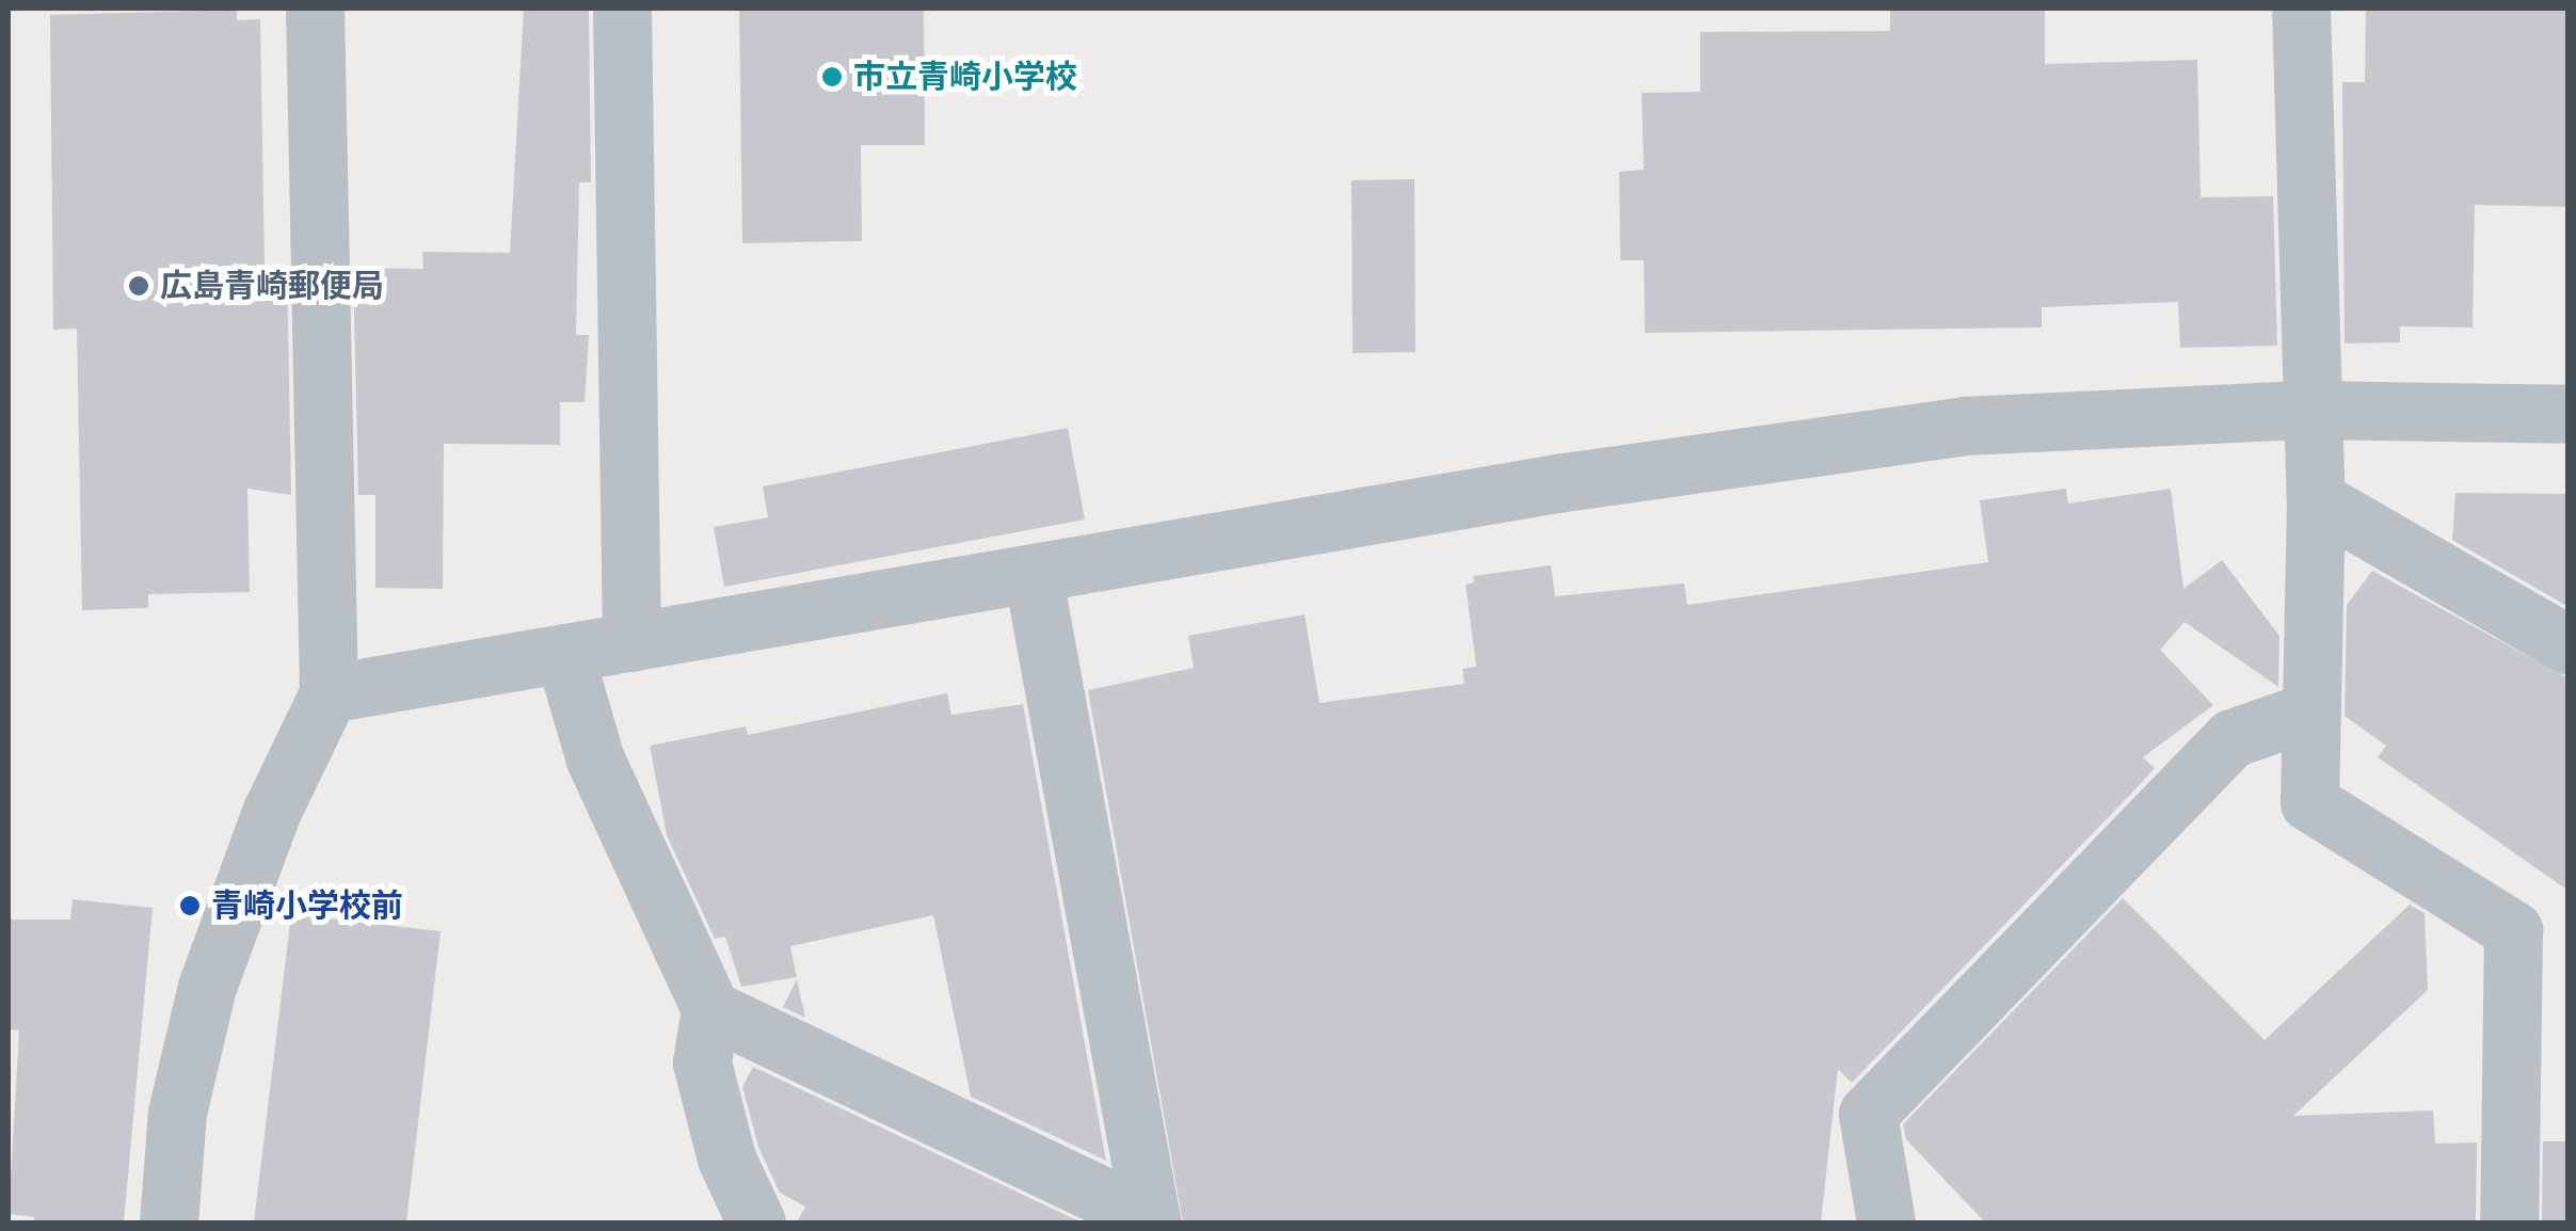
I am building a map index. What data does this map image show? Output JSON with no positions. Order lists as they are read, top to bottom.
{
  "places": ["市立青崎小学校", "広島青崎郵便局", "青崎小学校前"]
}
